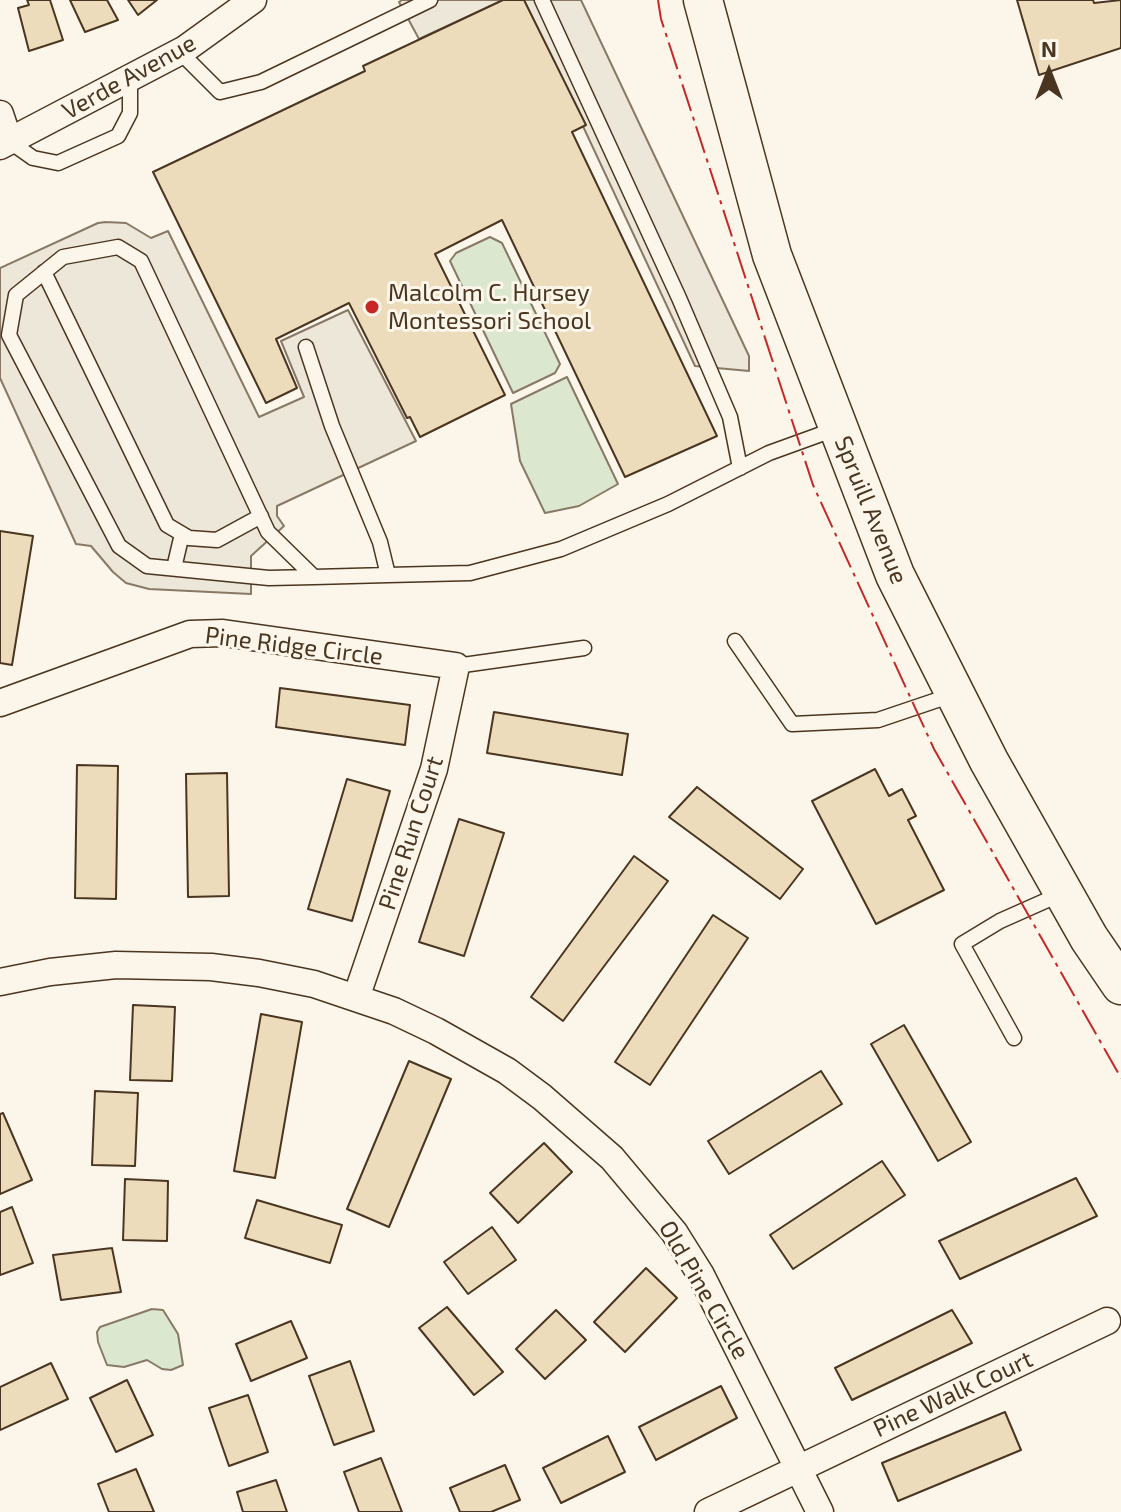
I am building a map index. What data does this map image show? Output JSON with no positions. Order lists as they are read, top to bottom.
{
  "streets": {
    "street": [
      "Verde Avenue",
      "Spruill Avenue",
      "Pine Ridge Circle",
      "Pine Run Court",
      "Old Pine Circle",
      "Pine Walk Court"
    ]
  },
  "crossings": [
    ["Pine Ridge Circle", "Pine Run Court"],
    ["Pine Run Court", "Old Pine Circle"],
    ["Old Pine Circle", "Pine Walk Court"]
  ],
  "places": ["Malcolm C. Hursey Montessori School"],
  "north": "top"
}
